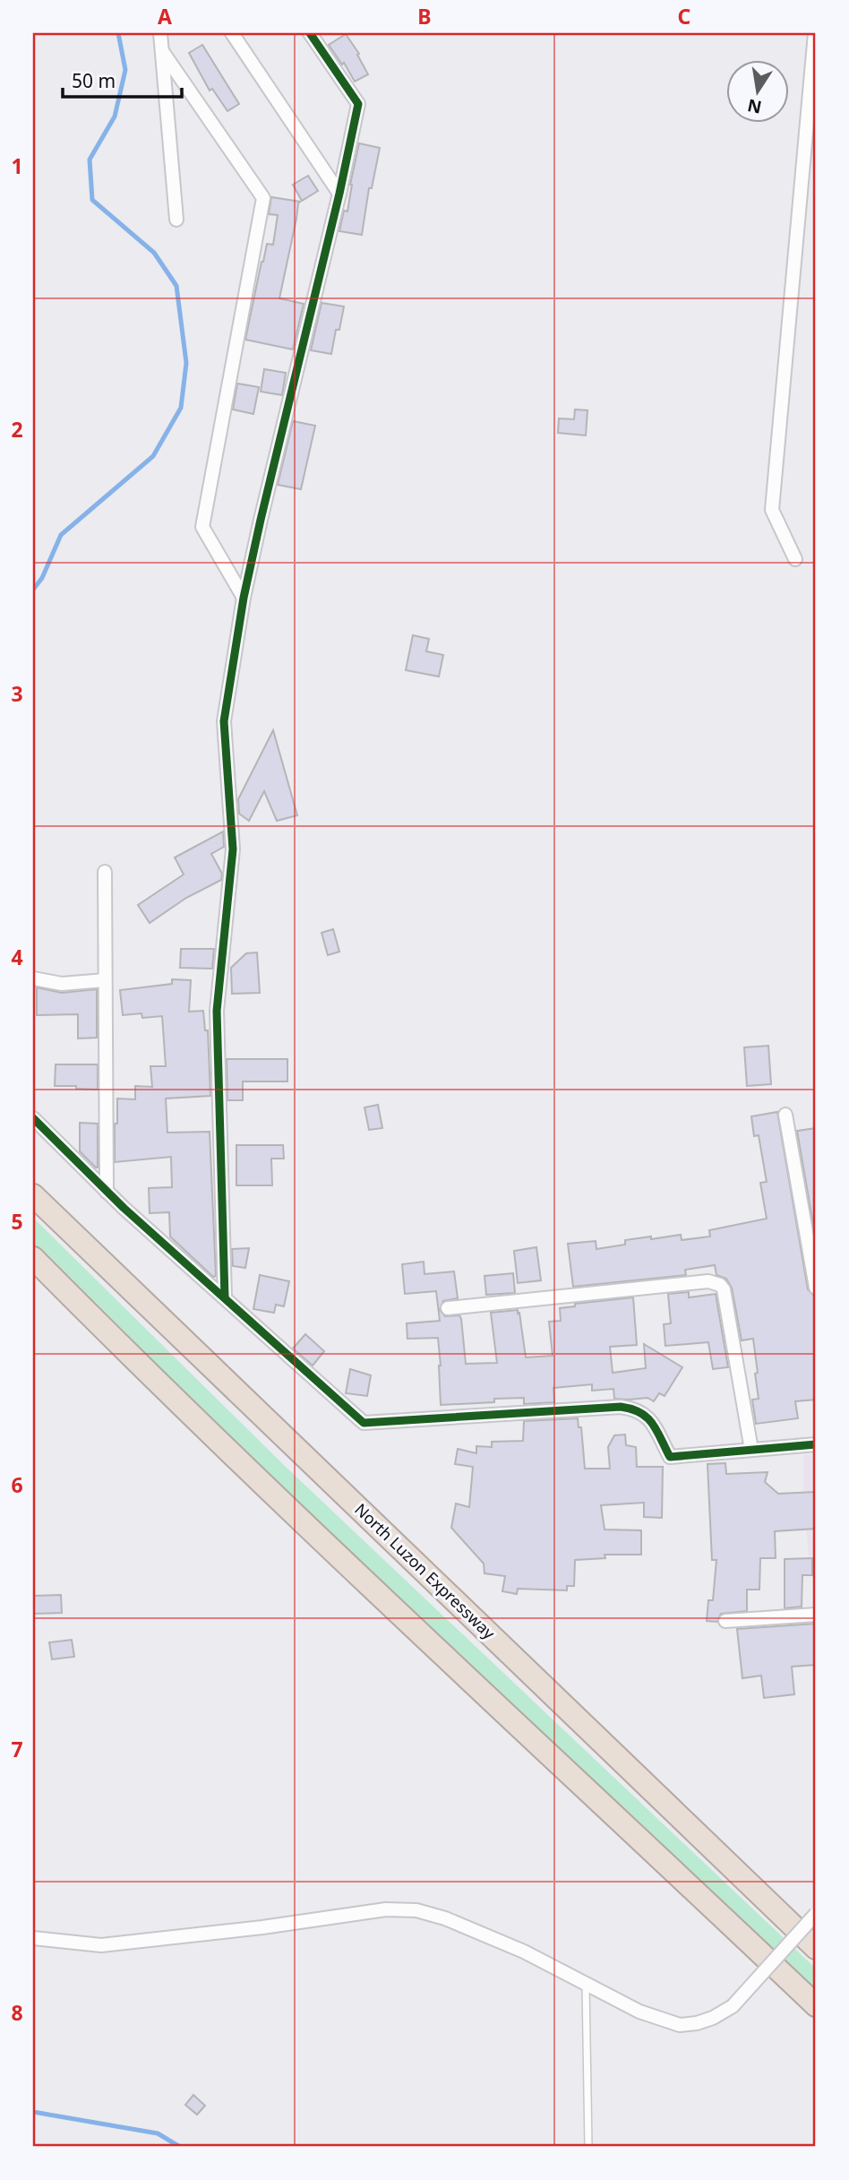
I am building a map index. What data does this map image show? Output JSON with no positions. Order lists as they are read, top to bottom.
{
  "streets": {
    "highway": ["North Luzon Expressway"]
  },
  "scale_bar": "50 m",
  "north": "bottom",
  "grid": {
    "columns": ["A", "B", "C"],
    "rows": [
      "1",
      "2",
      "3",
      "4",
      "5",
      "6",
      "7",
      "8"
    ]
  }
}
